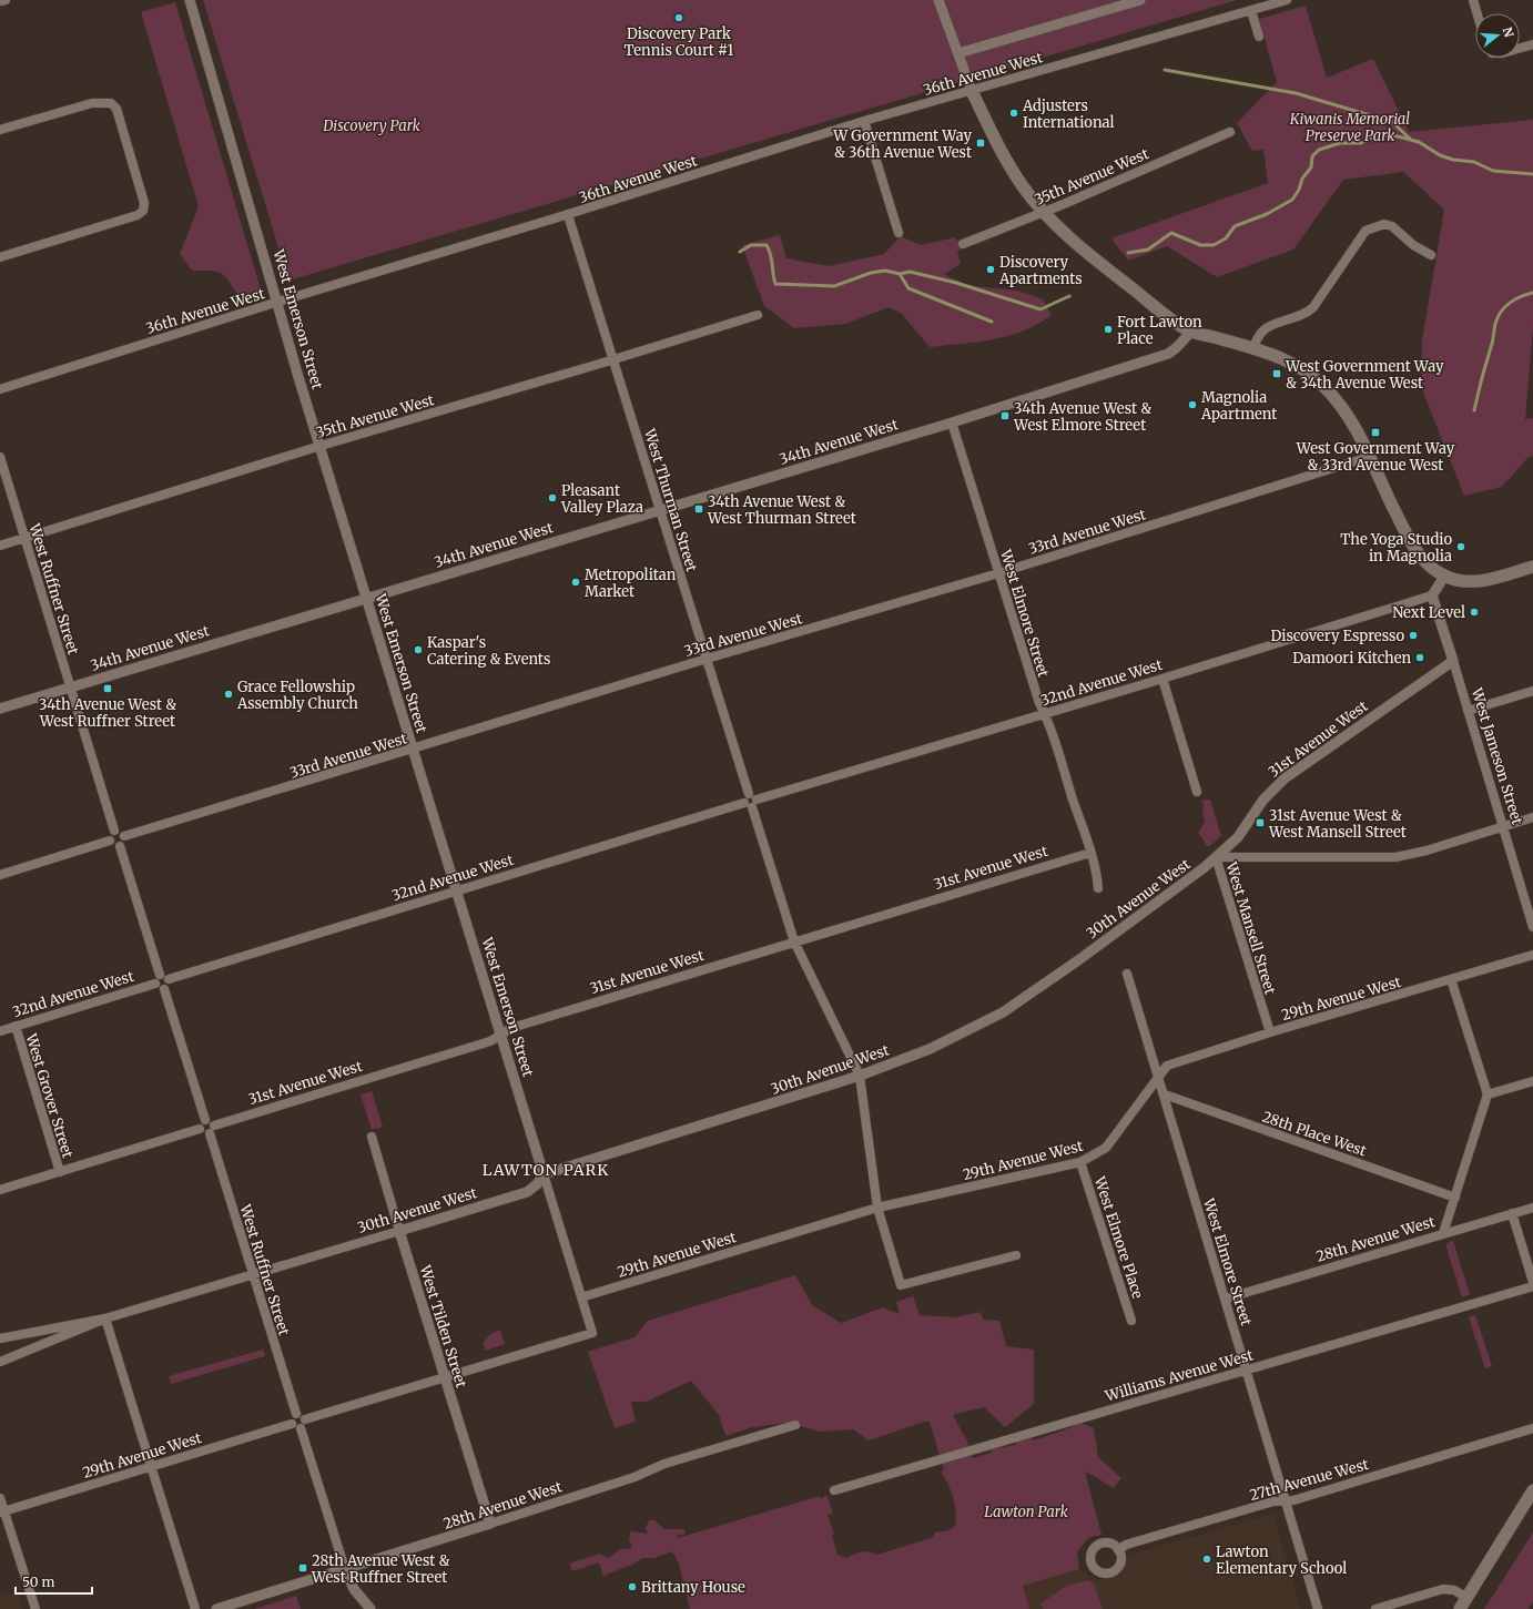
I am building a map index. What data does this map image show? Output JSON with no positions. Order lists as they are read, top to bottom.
{
  "streets": {
    "street": [
      "36th Avenue West",
      "35th Avenue West",
      "West Emerson Street",
      "34th Avenue West",
      "West Thurman Street",
      "33rd Avenue West",
      "West Ruffner Street",
      "West Elmore Street",
      "32nd Avenue West",
      "31st Avenue West",
      "West Jameson Street",
      "30th Avenue West",
      "West Mansell Street",
      "29th Avenue West",
      "West Grover Street",
      "28th Place West",
      "West Elmore Place",
      "28th Avenue West",
      "West Tilden Street",
      "Williams Avenue West",
      "27th Avenue West"
    ]
  },
  "crossings": [
    ["36th Avenue West", "West Emerson Street"],
    ["36th Avenue West", "West Thurman Street"],
    ["35th Avenue West", "West Emerson Street"],
    ["35th Avenue West", "West Thurman Street"],
    ["35th Avenue West", "West Ruffner Street"],
    ["West Emerson Street", "34th Avenue West"],
    ["West Emerson Street", "33rd Avenue West"],
    ["West Emerson Street", "32nd Avenue West"],
    ["West Emerson Street", "31st Avenue West"],
    ["West Emerson Street", "30th Avenue West"],
    ["West Emerson Street", "29th Avenue West"],
    ["West Emerson Street", "West Tilden Street"],
    ["34th Avenue West", "West Thurman Street"],
    ["34th Avenue West", "West Ruffner Street"],
    ["34th Avenue West", "West Elmore Street"],
    ["West Thurman Street", "33rd Avenue West"],
    ["West Thurman Street", "32nd Avenue West"],
    ["West Thurman Street", "31st Avenue West"],
    ["West Thurman Street", "30th Avenue West"],
    ["West Thurman Street", "29th Avenue West"],
    ["33rd Avenue West", "West Ruffner Street"],
    ["33rd Avenue West", "West Elmore Street"],
    ["West Ruffner Street", "31st Avenue West"],
    ["West Ruffner Street", "30th Avenue West"],
    ["West Ruffner Street", "29th Avenue West"],
    ["West Elmore Street", "32nd Avenue West"],
    ["West Elmore Street", "31st Avenue West"],
    ["West Elmore Street", "29th Avenue West"],
    ["West Elmore Street", "28th Place West"],
    ["West Elmore Street", "28th Avenue West"],
    ["West Elmore Street", "Williams Avenue West"],
    ["West Elmore Street", "27th Avenue West"],
    ["32nd Avenue West", "West Jameson Street"],
    ["32nd Avenue West", "West Grover Street"],
    ["31st Avenue West", "West Jameson Street"],
    ["31st Avenue West", "30th Avenue West"],
    ["31st Avenue West", "West Mansell Street"],
    ["30th Avenue West", "West Mansell Street"],
    ["30th Avenue West", "West Tilden Street"],
    ["West Mansell Street", "29th Avenue West"],
    ["29th Avenue West", "West Elmore Place"],
    ["28th Avenue West", "West Tilden Street"]
  ],
  "districts": ["LAWTON PARK"],
  "parks": ["Kiwanis Memorial Preserve Park", "Discovery Park", "Lawton Park"],
  "places": {
    "other": [
      "Discovery Park Tennis Court #1",
      "Adjusters International",
      "Discovery Apartments",
      "Fort Lawton Place",
      "Magnolia Apartment",
      "Pleasant Valley Plaza",
      "The Yoga Studio in Magnolia",
      "Metropolitan Market",
      "Next Level",
      "Discovery Espresso",
      "Kaspar's Catering & Events",
      "Damoori Kitchen",
      "Grace Fellowship Assembly Church",
      "Lawton Elementary School",
      "Brittany House"
    ],
    "transit": [
      "W Government Way & 36th Avenue West",
      "West Government Way & 34th Avenue West",
      "34th Avenue West & West Elmore Street",
      "West Government Way & 33rd Avenue West",
      "34th Avenue West & West Thurman Street",
      "34th Avenue West & West Ruffner Street",
      "31st Avenue West & West Mansell Street",
      "28th Avenue West & West Ruffner Street"
    ]
  },
  "scale_bar": "50 m",
  "north": "right"
}
